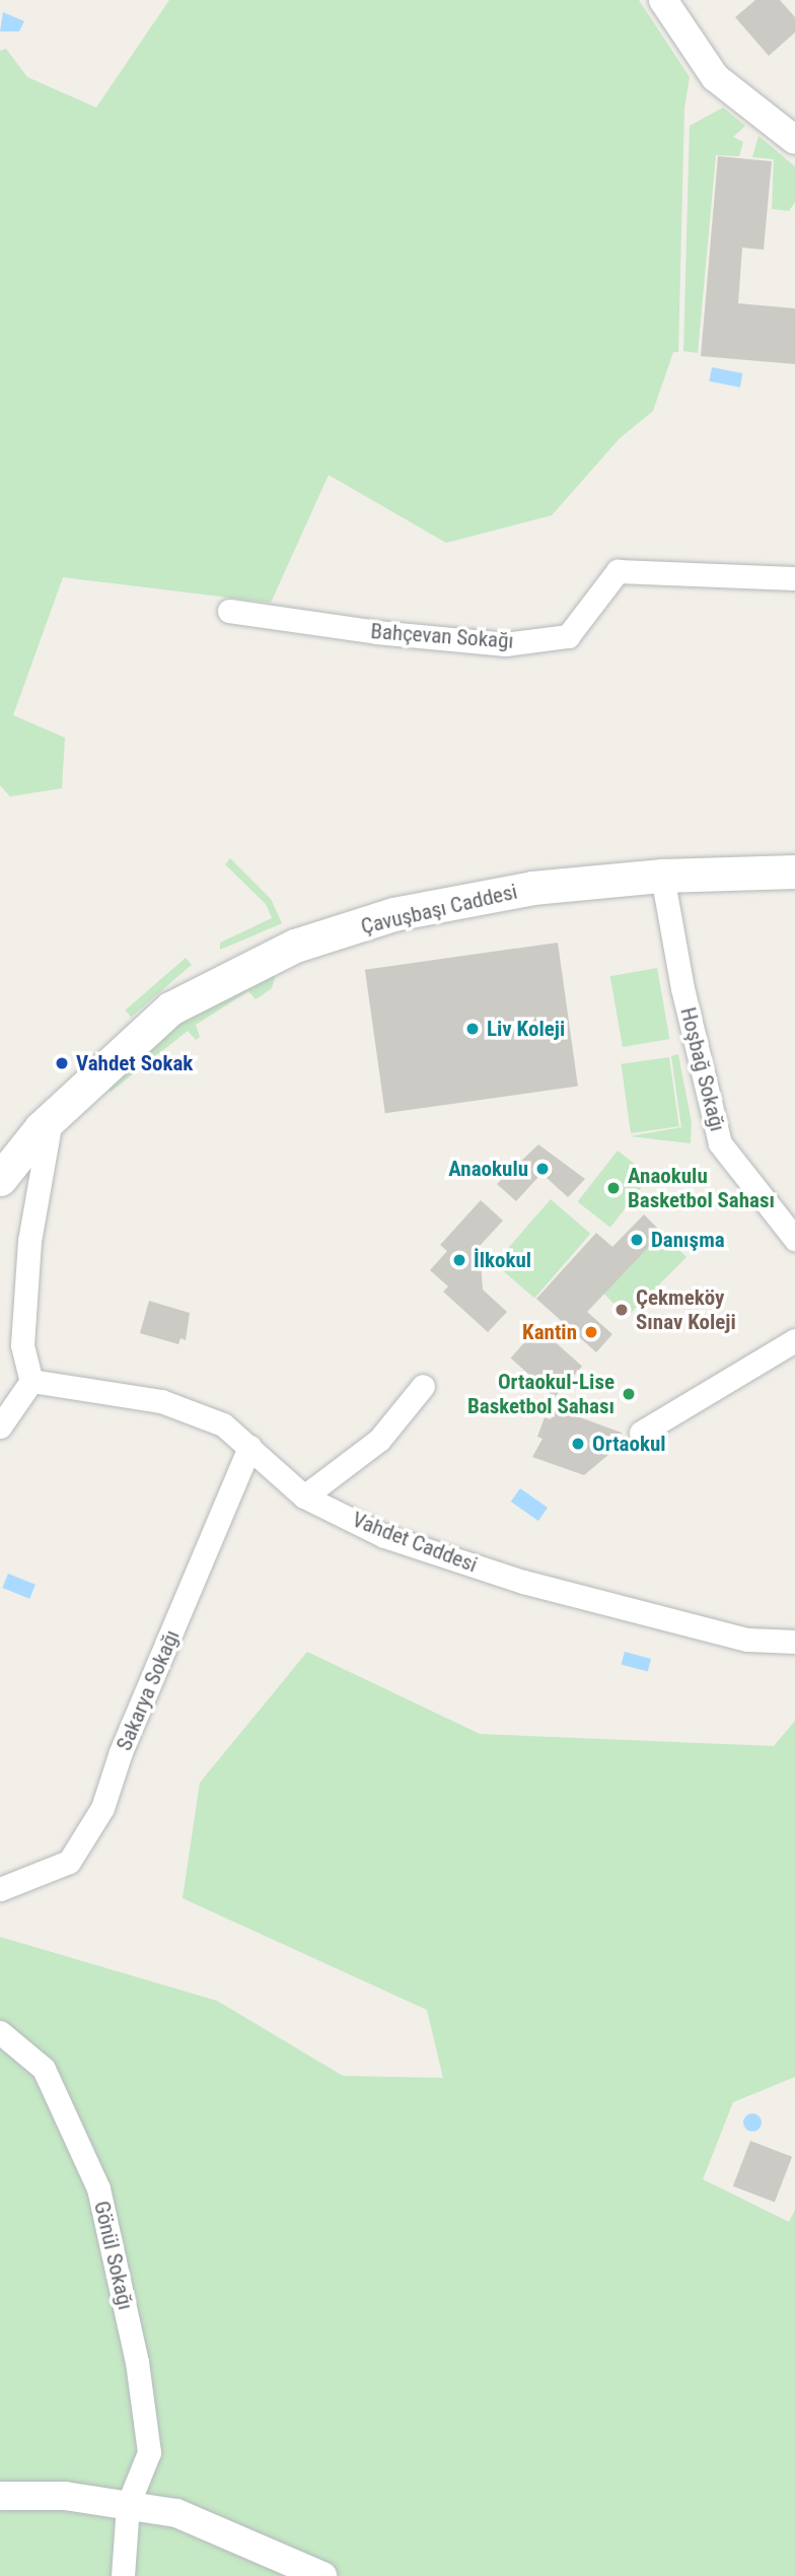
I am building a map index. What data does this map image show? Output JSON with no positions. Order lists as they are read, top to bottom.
{
  "streets": {
    "main road": ["Çavuşbaşı Caddesi"],
    "street": [
      "Bahçevan Sokağı",
      "Hoşbağ Sokağı",
      "Vahdet Caddesi",
      "Sakarya Sokağı",
      "Gönül Sokağı"
    ]
  },
  "crossings": [
    ["Çavuşbaşı Caddesi", "Hoşbağ Sokağı"],
    ["Vahdet Caddesi", "Sakarya Sokağı"]
  ],
  "places": [
    "Liv Koleji",
    "Vahdet Sokak",
    "Anaokulu",
    "Anaokulu Basketbol Sahası",
    "Danışma",
    "İlkokul",
    "Çekmeköy Sınav Koleji",
    "Kantin",
    "Ortaokul-Lise Basketbol Sahası",
    "Ortaokul"
  ]
}
